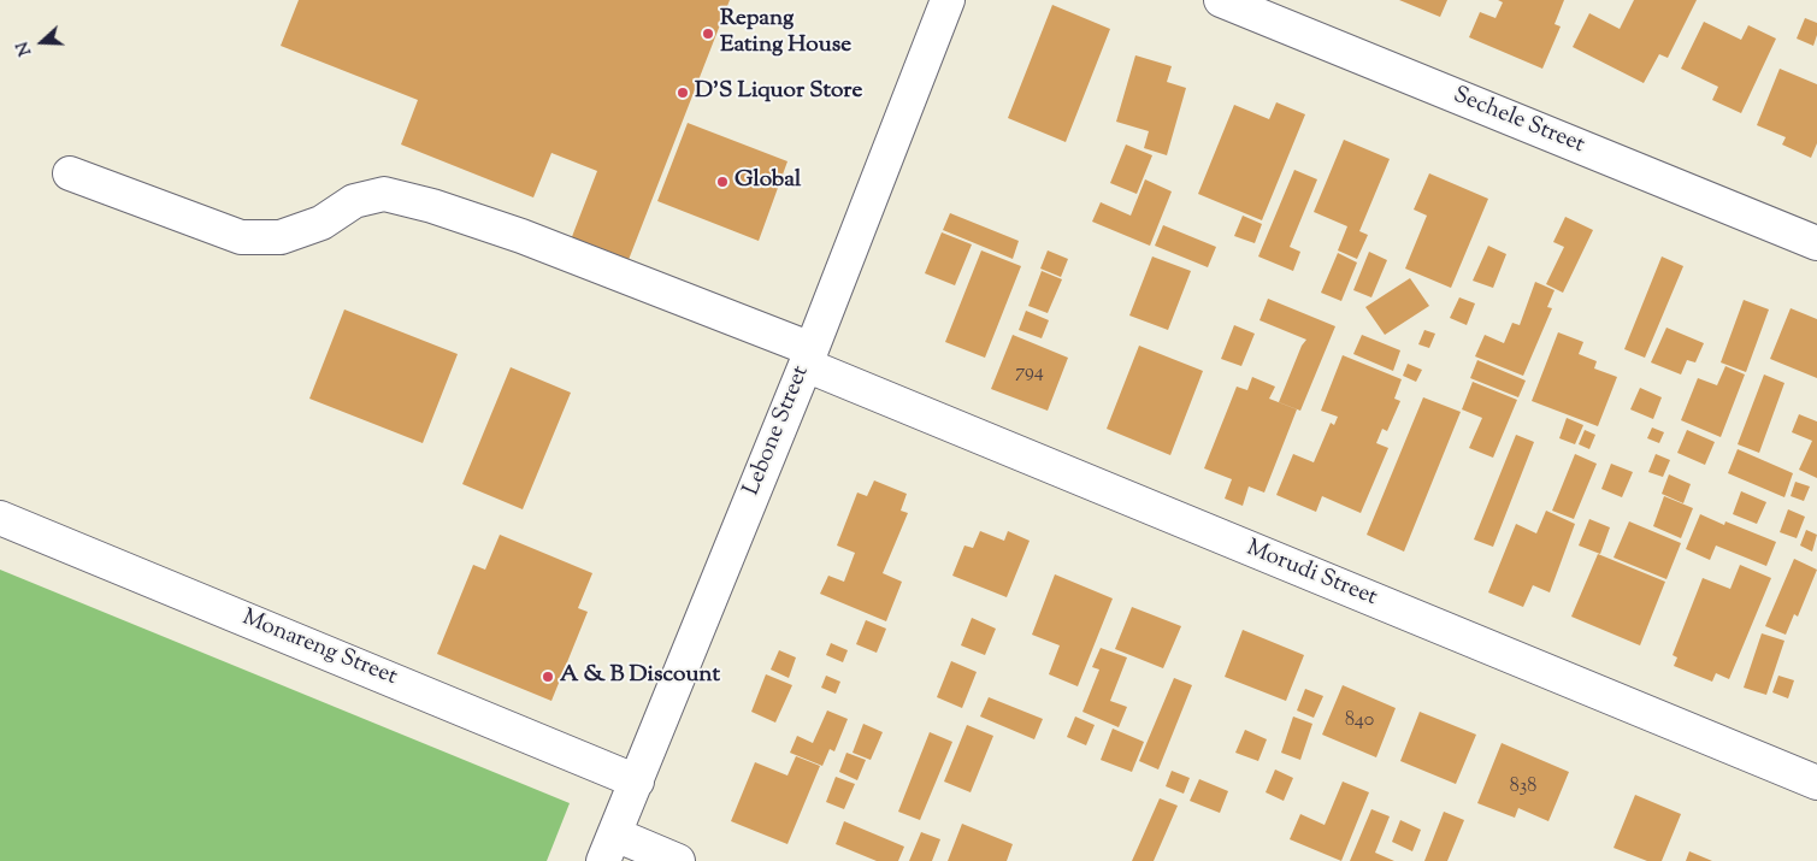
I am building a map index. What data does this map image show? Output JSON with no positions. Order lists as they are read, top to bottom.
{
  "streets": {
    "street": [
      "Sechele Street",
      "Lebone Street",
      "Morudi Street",
      "Monareng Street"
    ]
  },
  "crossings": [
    ["Lebone Street", "Morudi Street"],
    ["Lebone Street", "Monareng Street"]
  ],
  "places": [
    "Repang Eating House",
    "D'S Liquor Store",
    "Global",
    "A & B Discount"
  ],
  "house_numbers": ["794", "840", "838"],
  "north": "left"
}
